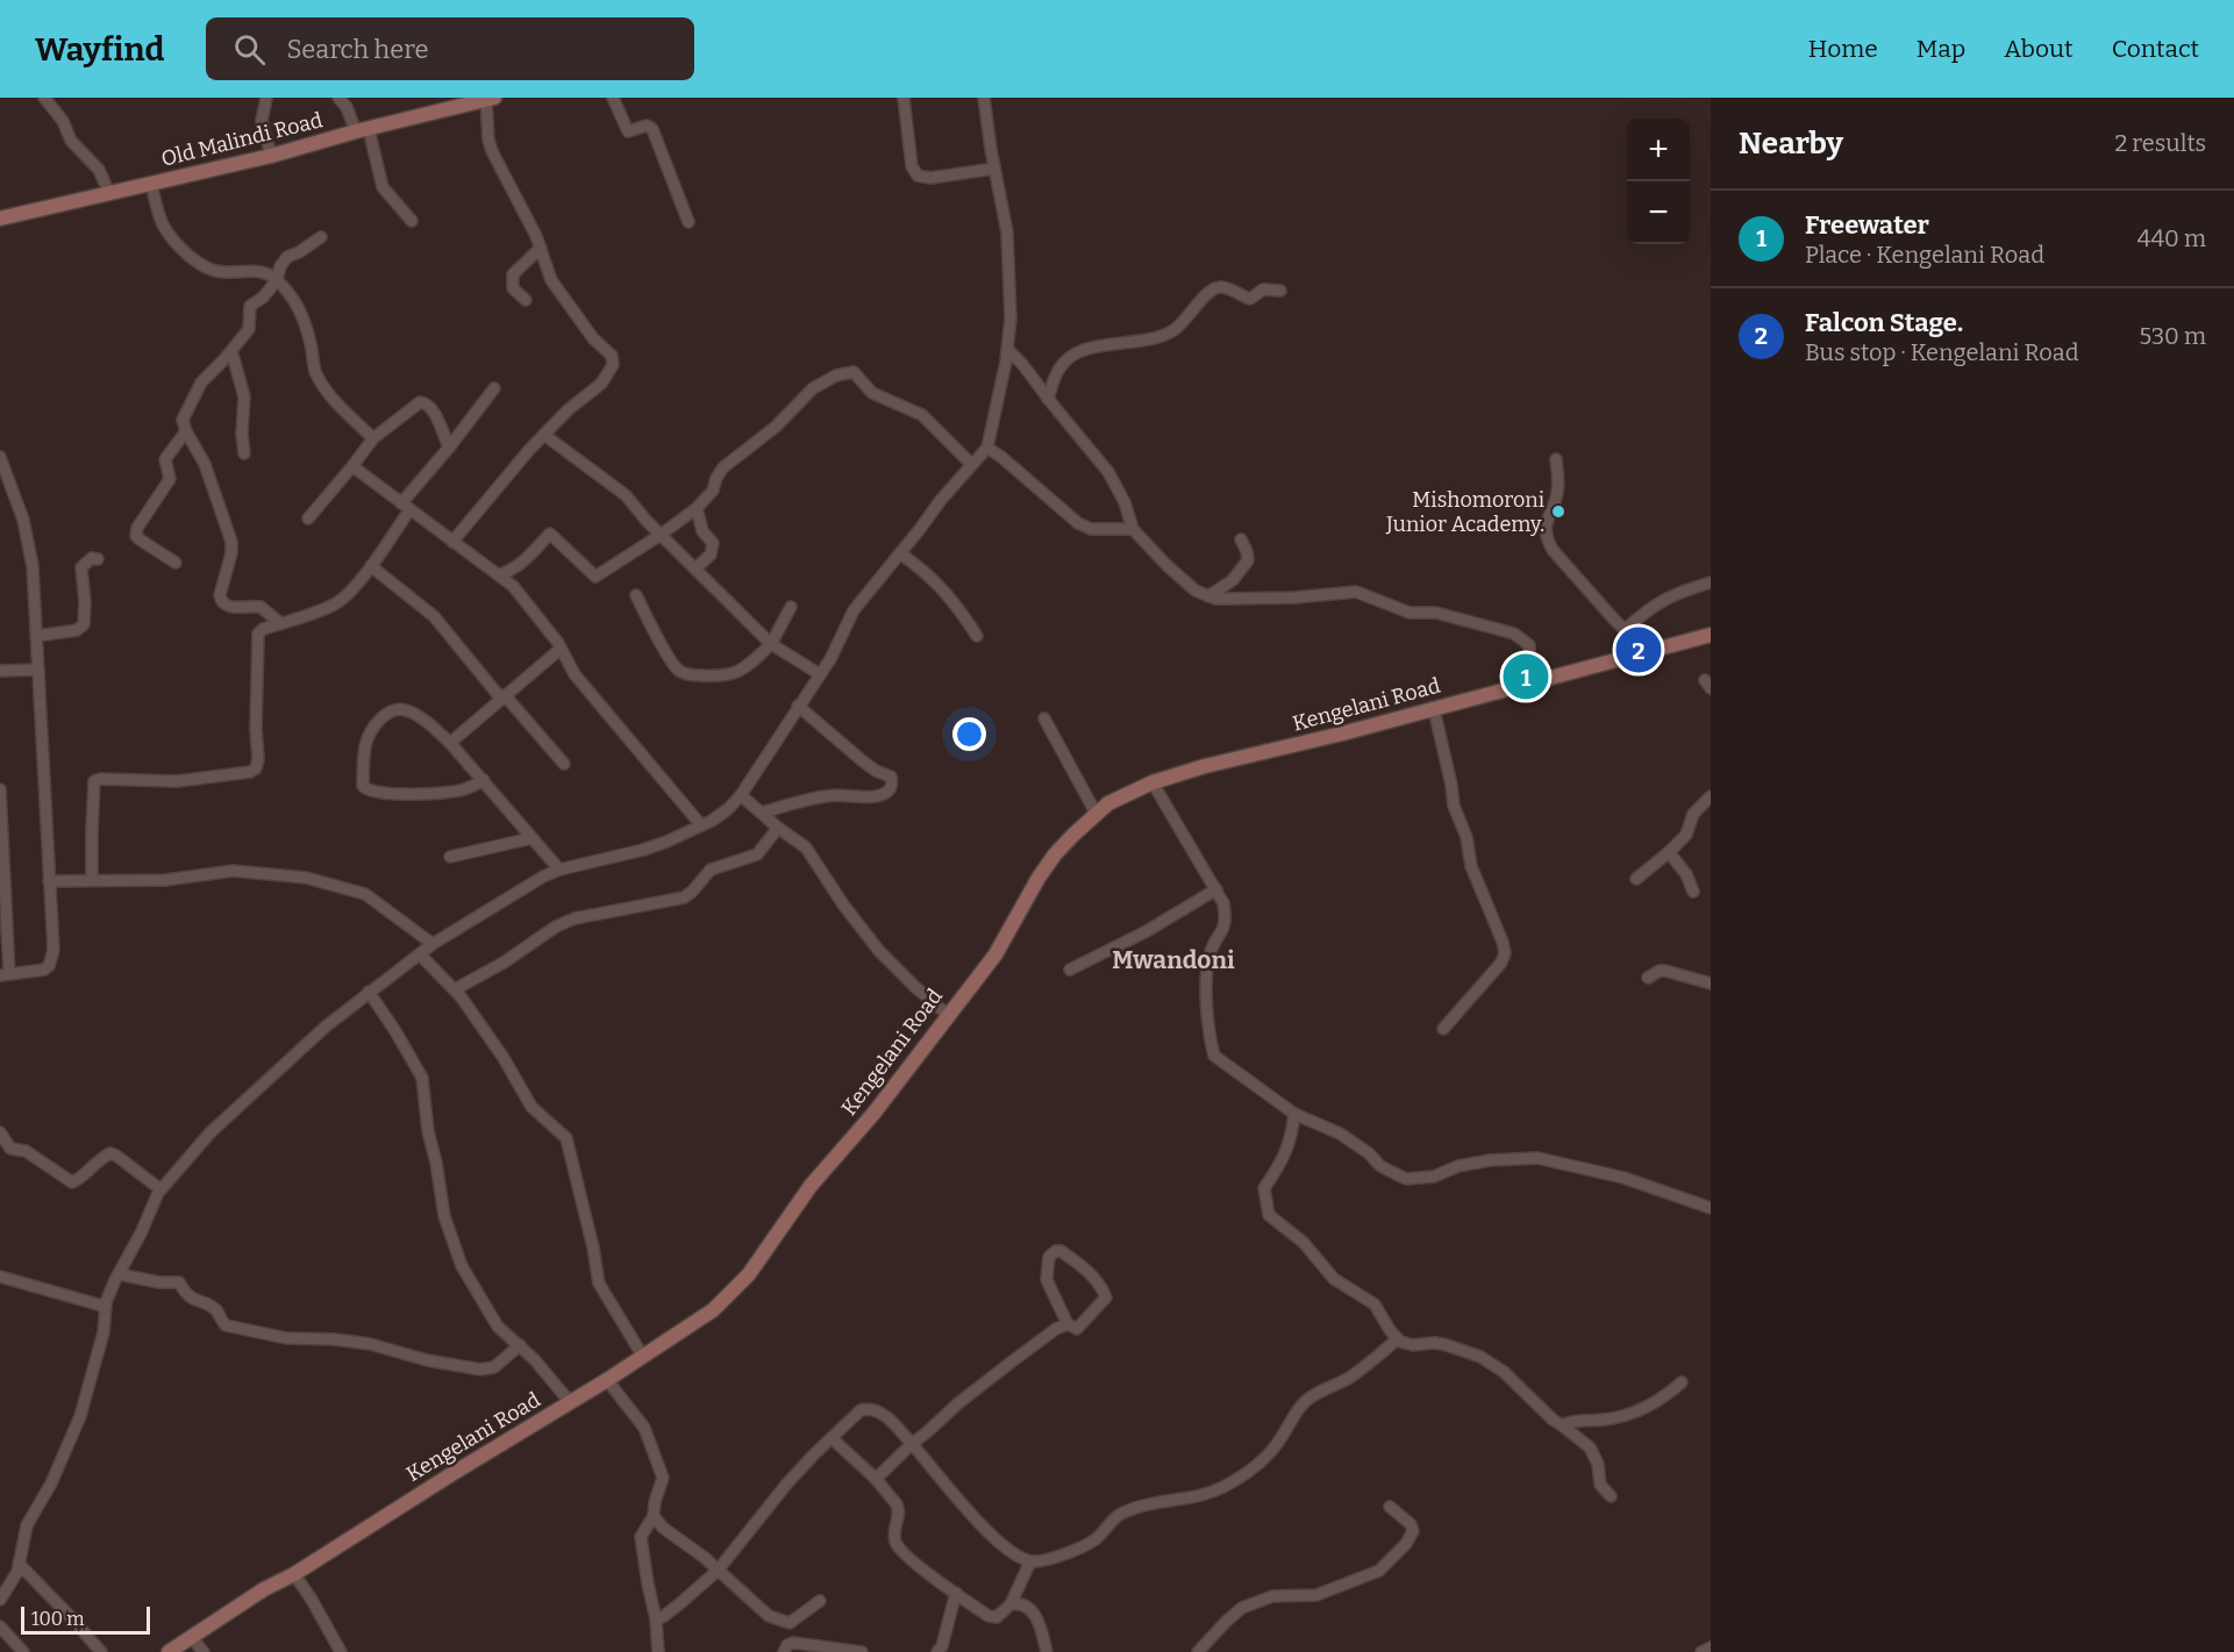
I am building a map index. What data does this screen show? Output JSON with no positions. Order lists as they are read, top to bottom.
{
  "streets": {
    "main road": ["Old Malindi Road", "Kengelani Road"]
  },
  "districts": ["Mwandoni"],
  "places": ["Mishomoroni Junior Academy."],
  "scale_bar": "100 m",
  "page": {
    "header": "Wayfind",
    "search": "Search here",
    "nav": [
      "Home",
      "Map",
      "About",
      "Contact"
    ],
    "heading": ["Nearby", "2 results"],
    "map_buttons": ["+", "−"],
    "list": [
      {
        "mark": "1",
        "name": "Freewater",
        "note": "Place · Kengelani Road",
        "value": "440 m"
      },
      {
        "mark": "2",
        "name": "Falcon Stage.",
        "note": "Bus stop · Kengelani Road",
        "value": "530 m"
      }
    ],
    "pins": ["2", "1"],
    "scale": "100 m"
  }
}
